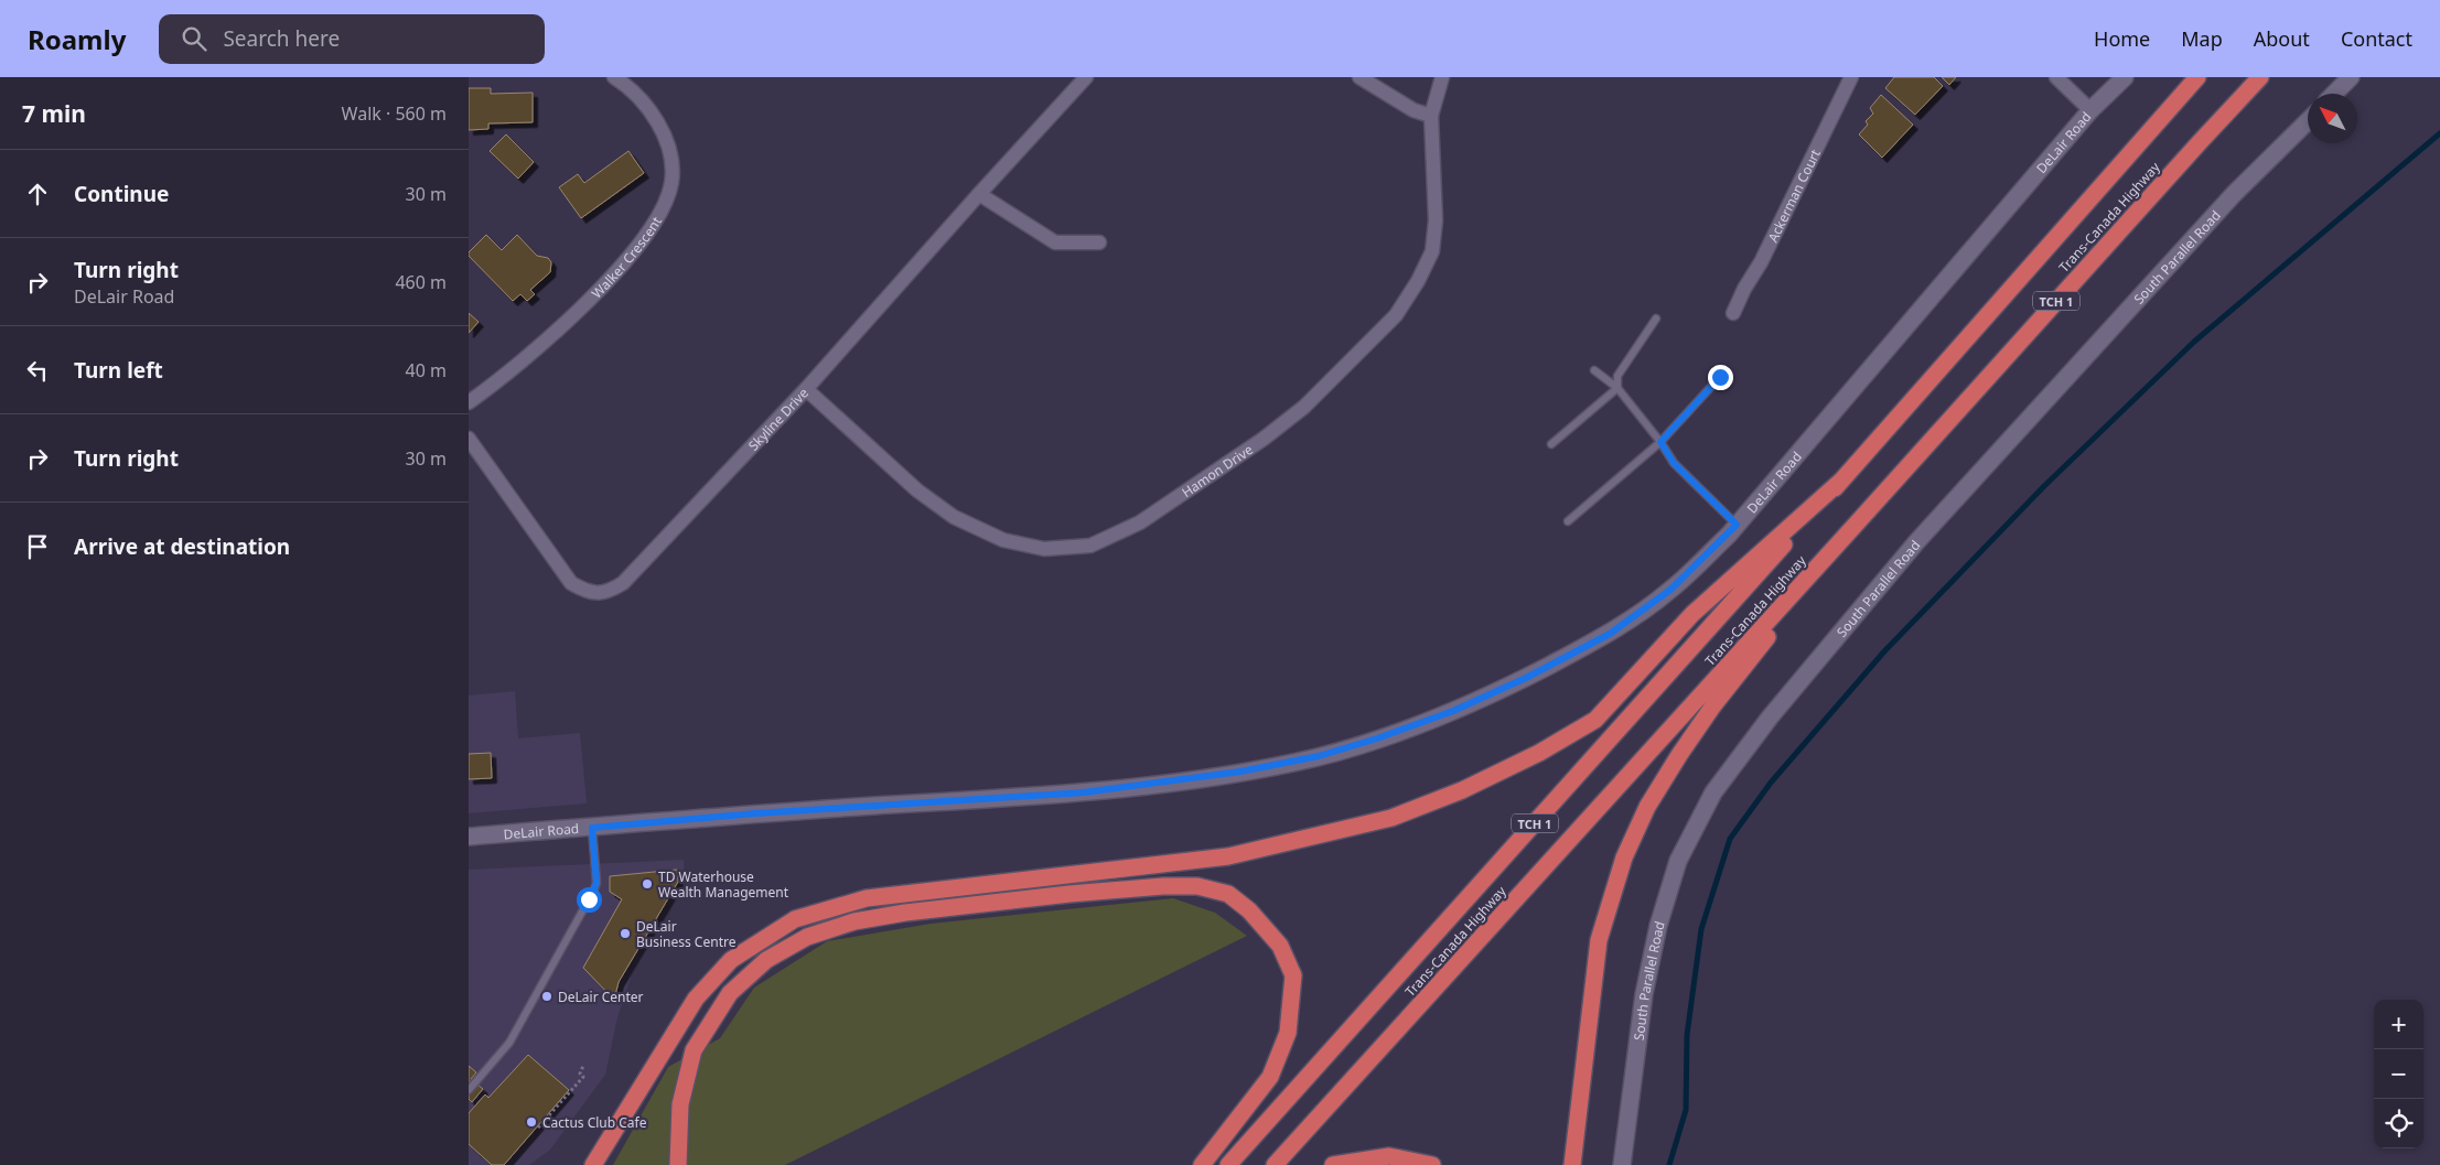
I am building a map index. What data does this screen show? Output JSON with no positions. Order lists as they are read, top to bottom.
{
  "streets": {
    "highway": ["Trans-Canada Highway", "TCH 1"],
    "street": [
      "DeLair Road",
      "Ackerman Court",
      "Walker Crescent",
      "South Parallel Road",
      "Skyline Drive",
      "Hamon Drive"
    ]
  },
  "crossings": [
    ["Skyline Drive", "Hamon Drive"]
  ],
  "places": [
    "TD Waterhouse Wealth Management",
    "DeLair Business Centre",
    "DeLair Center",
    "Cactus Club Cafe"
  ],
  "north": "top left",
  "page": {
    "header": "Roamly",
    "search": "Search here",
    "nav": [
      "Home",
      "Map",
      "About",
      "Contact"
    ],
    "heading": ["7 min", "Walk · 560 m"],
    "list": [
      ["Continue", "30 m"],
      ["Turn right", "DeLair Road", "460 m"],
      ["Turn left", "40 m"],
      ["Turn right", "30 m"],
      "Arrive at destination"
    ],
    "map_buttons": ["+", "−"]
  }
}
